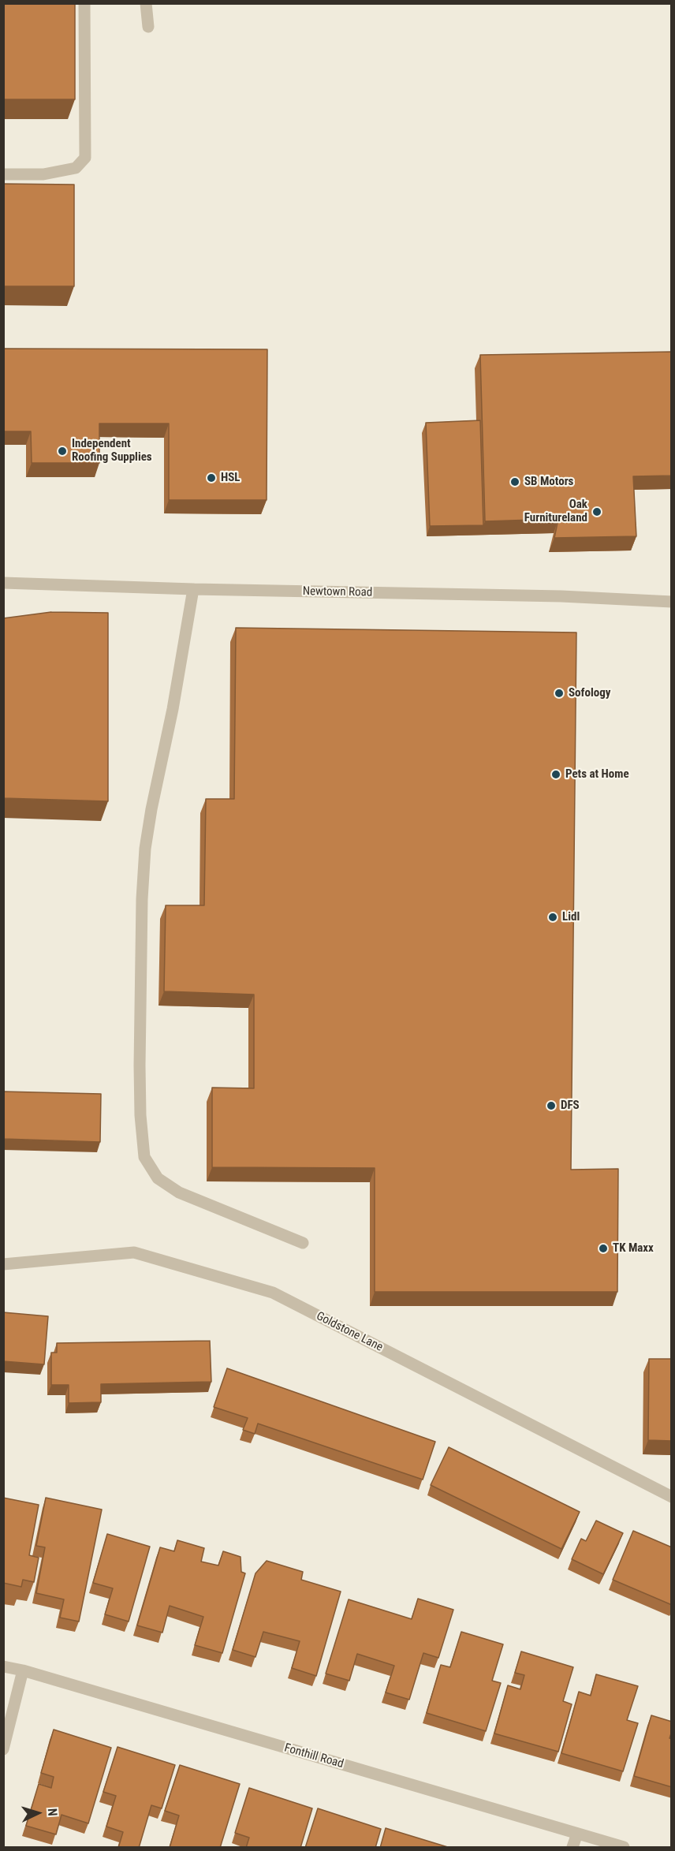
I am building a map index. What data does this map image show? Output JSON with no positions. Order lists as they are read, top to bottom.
{
  "streets": {
    "street": ["Newtown Road", "Goldstone Lane", "Fonthill Road"]
  },
  "places": [
    "Independent Roofing Supplies",
    "HSL",
    "SB Motors",
    "Oak Furnitureland",
    "Sofology",
    "Pets at Home",
    "Lidl",
    "DFS",
    "TK Maxx"
  ],
  "north": "right"
}
